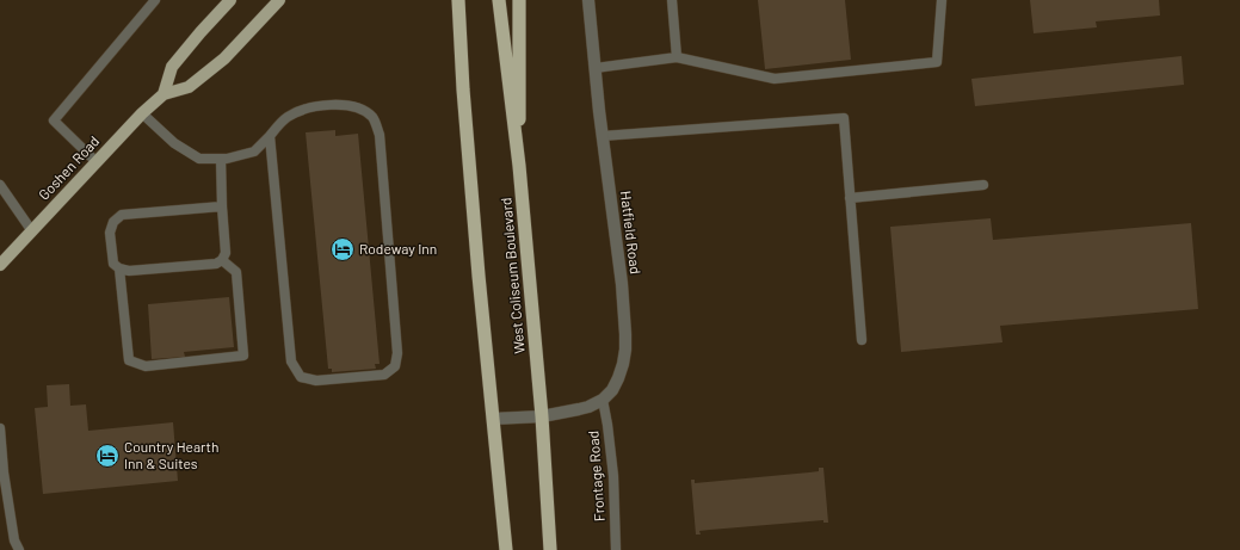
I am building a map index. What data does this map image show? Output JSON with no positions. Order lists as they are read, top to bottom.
{
  "streets": {
    "highway": ["West Coliseum Boulevard"],
    "main road": ["Goshen Road"],
    "street": ["Hatfield Road"],
    "lane": ["Frontage Road"]
  },
  "crossings": [
    ["Hatfield Road", "West Coliseum Boulevard"],
    ["Hatfield Road", "Frontage Road"]
  ],
  "places": {
    "hotel": ["Rodeway Inn", "Country Hearth Inn & Suites"]
  }
}
